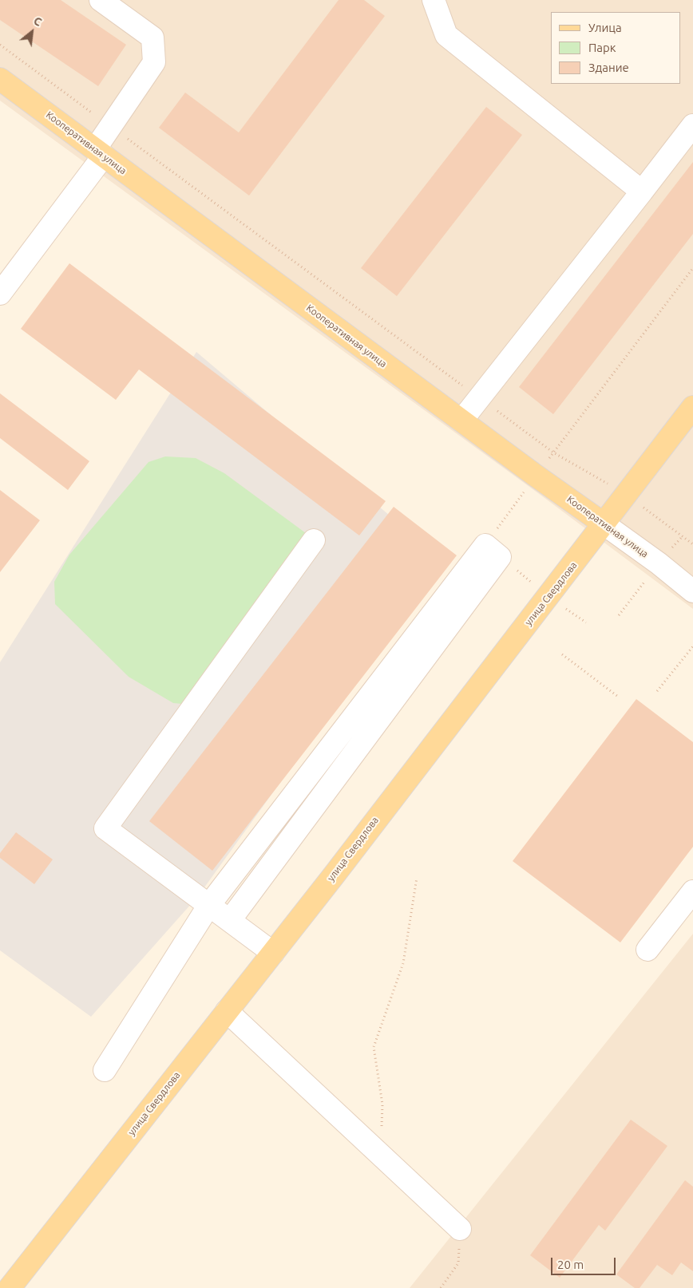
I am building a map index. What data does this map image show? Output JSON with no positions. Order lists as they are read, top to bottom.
{
  "streets": {
    "main road": ["Кооперативная улица", "улица Свердлова"]
  },
  "crossings": [
    ["Кооперативная улица", "улица Свердлова"]
  ],
  "legend": ["Улица", "Парк", "Здание"],
  "scale_bar": "20 m",
  "north": "top right"
}
